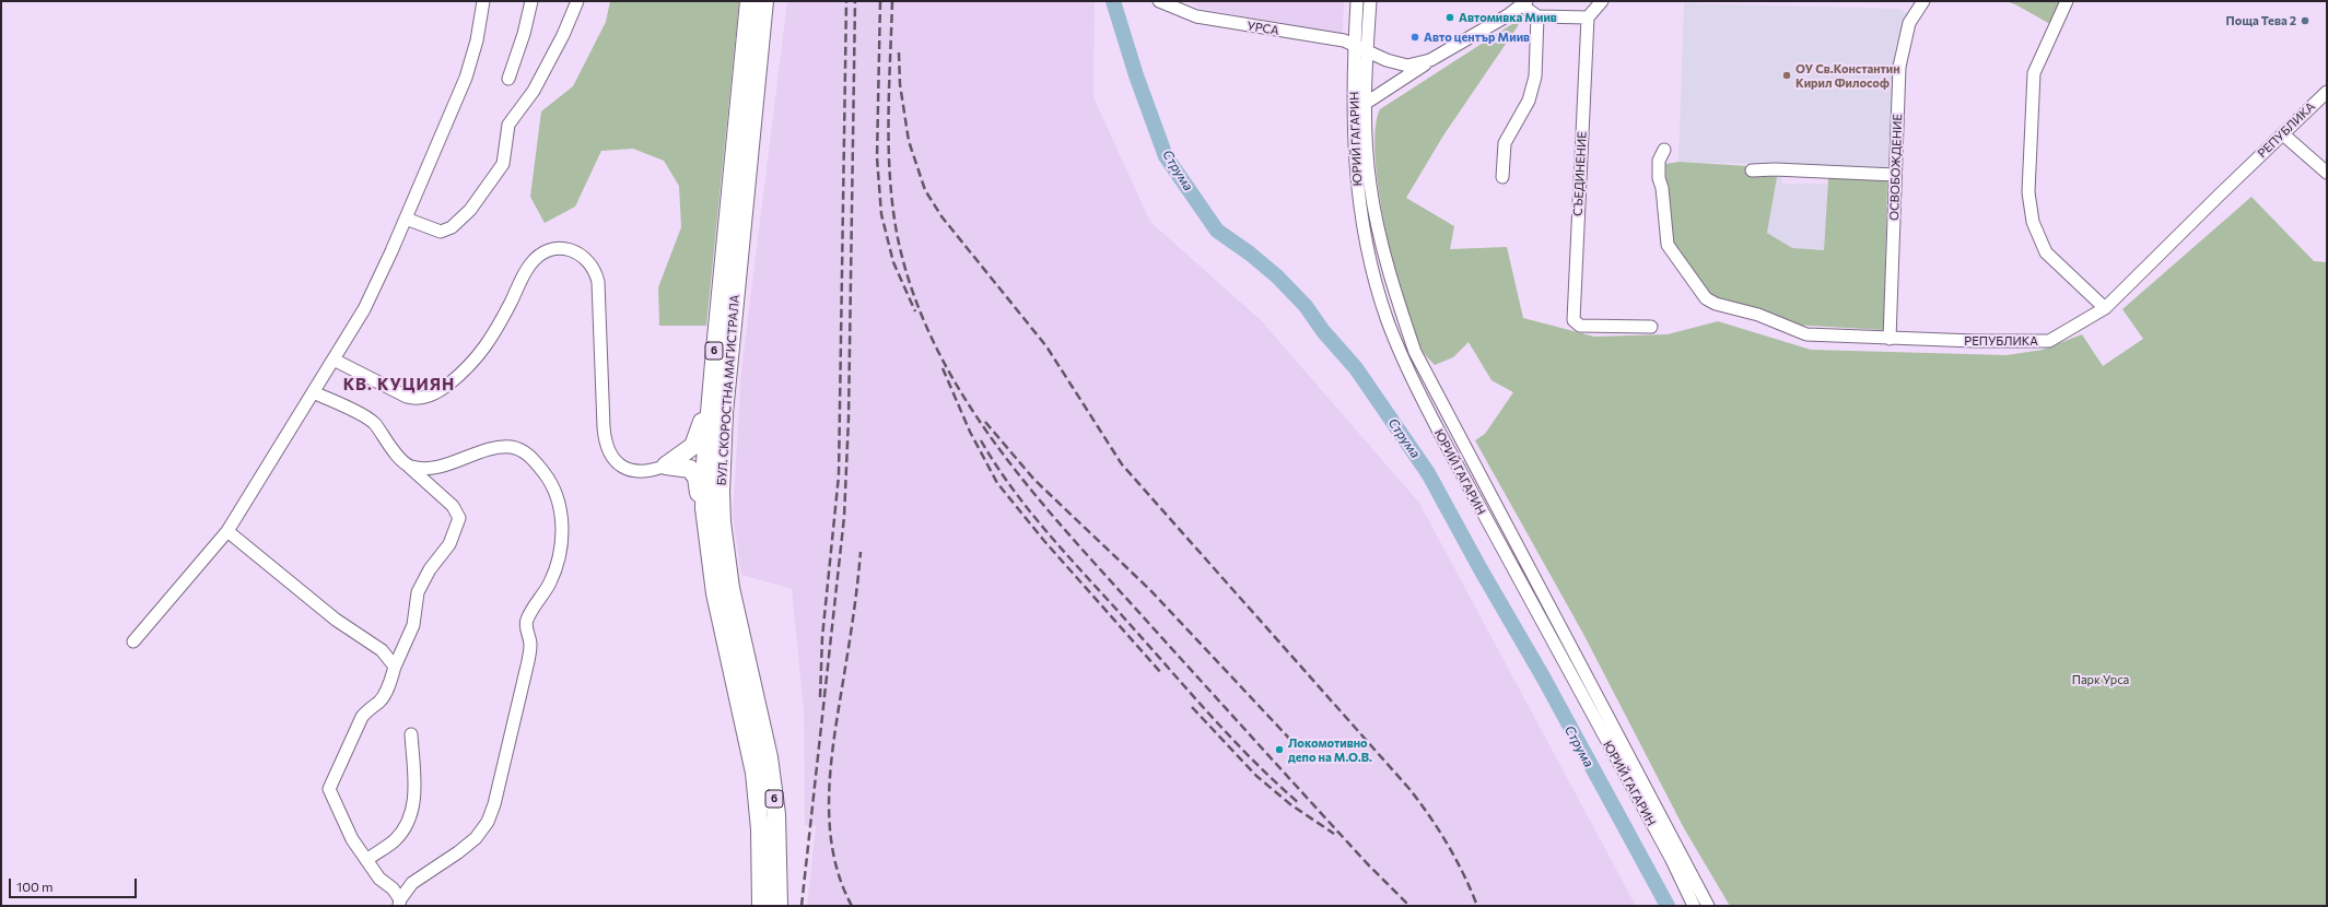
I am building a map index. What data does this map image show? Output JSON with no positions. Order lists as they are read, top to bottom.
{
  "streets": {
    "highway": ["6", "БУЛ. СКОРОСТНА МАГИСТРАЛА"],
    "street": [
      "УРСА",
      "РЕПУБЛИКА",
      "ЮРИЙ ГАГАРИН",
      "ОСВОБОЖДЕНИЕ",
      "СЪЕДИНЕНИЕ"
    ]
  },
  "crossings": [
    ["УРСА", "ЮРИЙ ГАГАРИН"],
    ["РЕПУБЛИКА", "ОСВОБОЖДЕНИЕ"]
  ],
  "districts": ["КВ. КУЦИЯН"],
  "water": ["Струма"],
  "parks": ["Парк Урса"],
  "places": [
    "Автомивка Миив",
    "Поща Тева 2",
    "Авто център Миив",
    "ОУ Св.Константин Кирил Философ",
    "Локомотивно депо на М.О.В."
  ],
  "scale_bar": "100 m"
}
